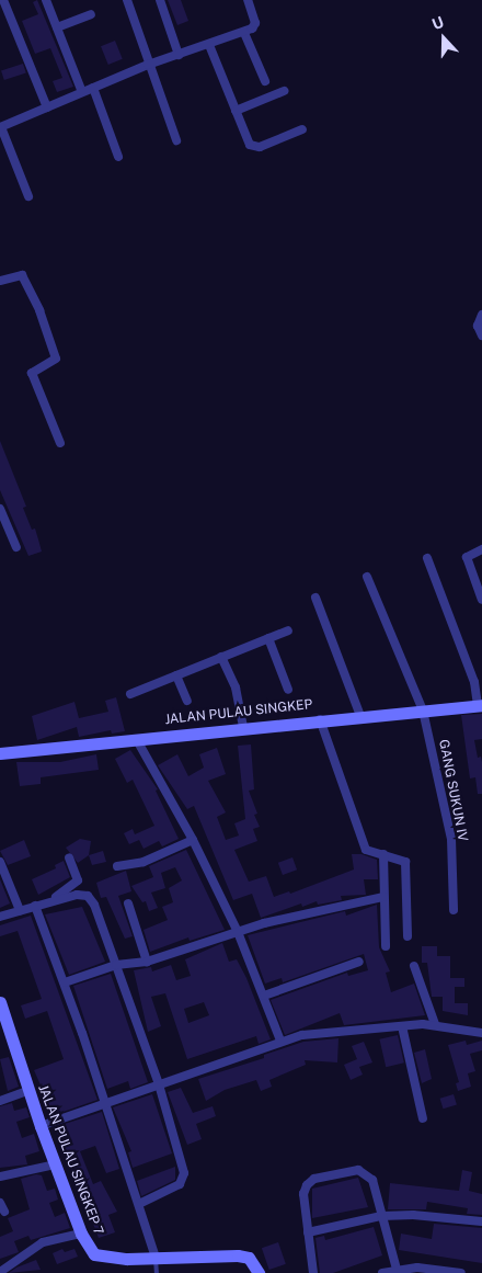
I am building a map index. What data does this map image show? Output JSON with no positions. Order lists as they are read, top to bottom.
{
  "streets": {
    "street": ["JALAN PULAU SINGKEP", "GANG SUKUN IV", "JALAN PULAU SINGKEP 7"]
  },
  "crossings": [
    ["JALAN PULAU SINGKEP", "GANG SUKUN IV"]
  ],
  "north": "top"
}
